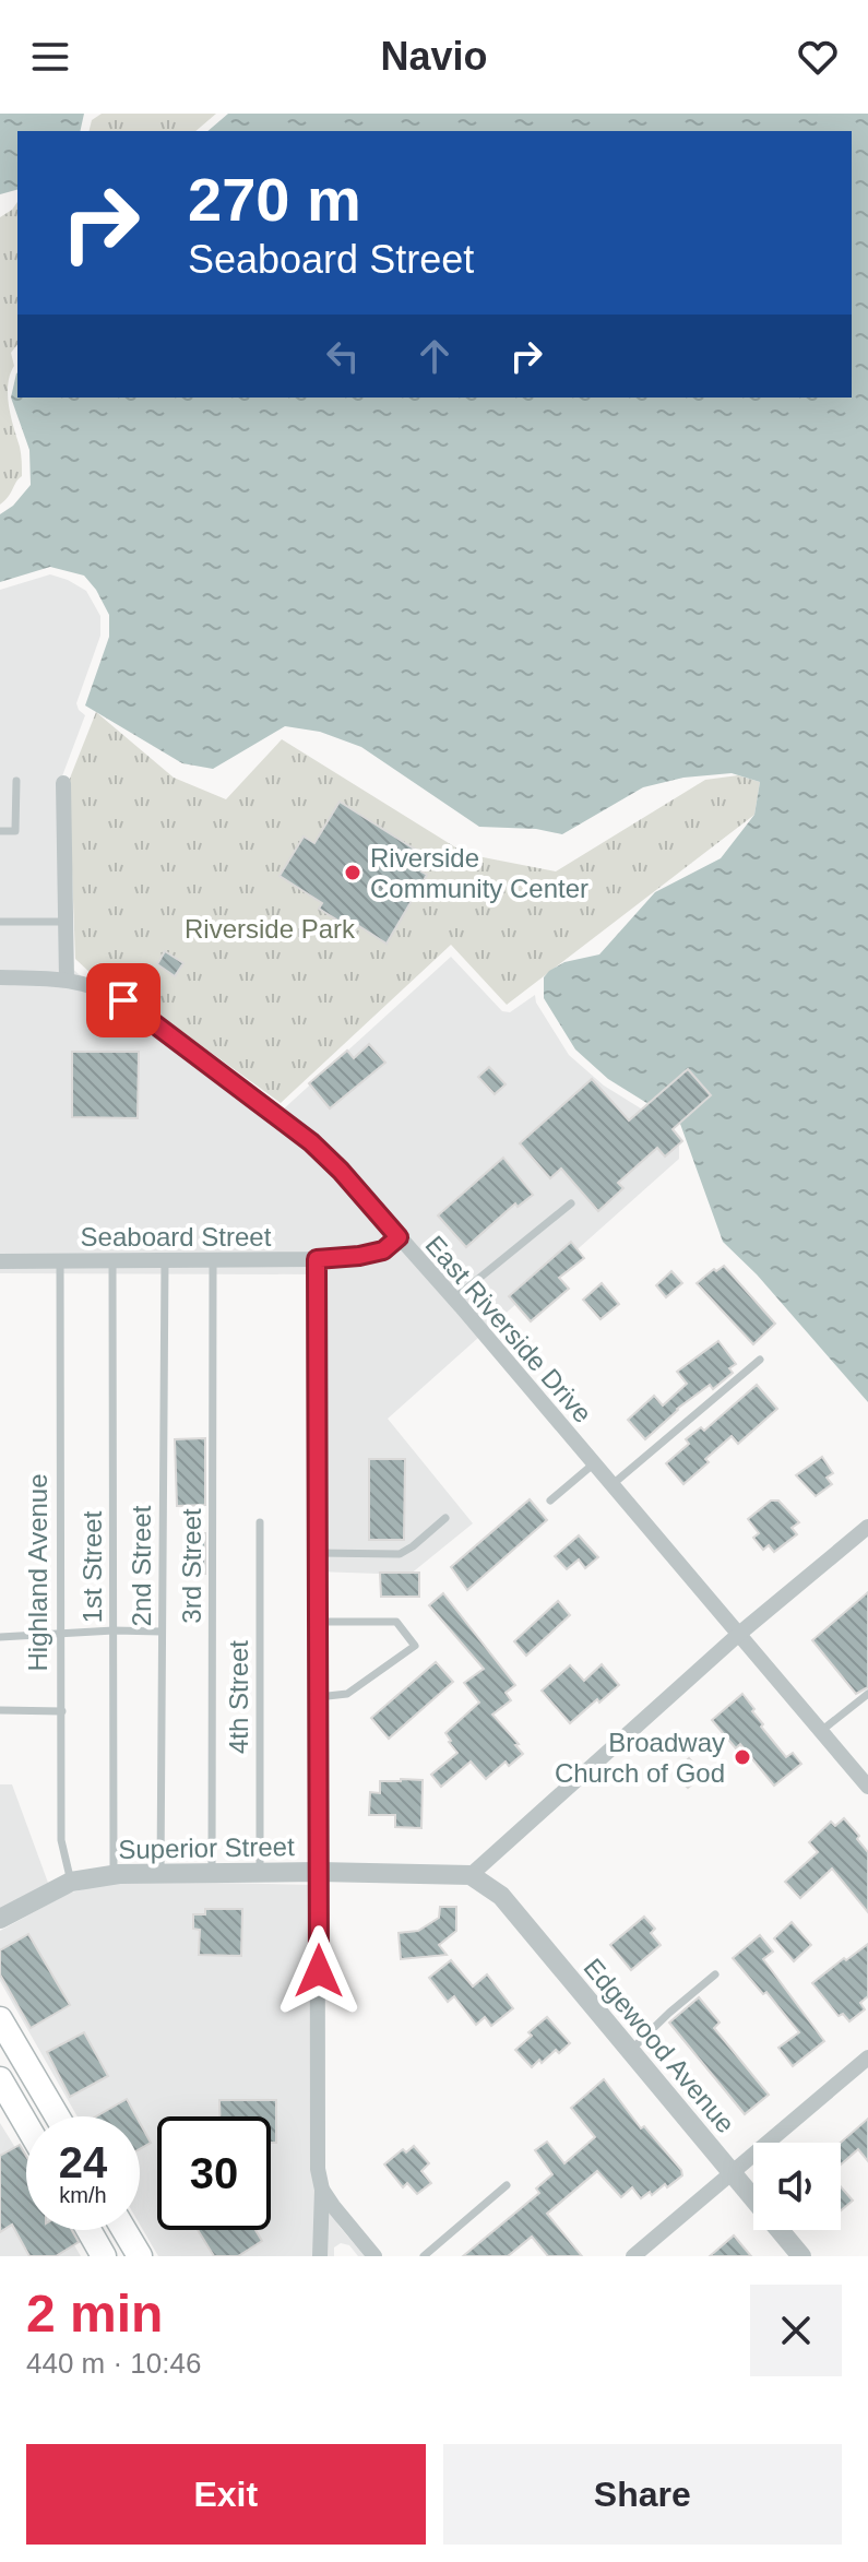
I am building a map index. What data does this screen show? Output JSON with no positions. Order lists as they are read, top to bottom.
{
  "streets": {
    "street": [
      "Seaboard Street",
      "East Riverside Drive",
      "Superior Street",
      "Edgewood Avenue"
    ],
    "lane": [
      "2nd Street",
      "3rd Street",
      "1st Street",
      "Highland Avenue",
      "4th Street"
    ]
  },
  "crossings": [
    ["Seaboard Street", "East Riverside Drive"],
    ["Seaboard Street", "2nd Street"],
    ["Seaboard Street", "3rd Street"],
    ["Seaboard Street", "1st Street"],
    ["Seaboard Street", "Highland Avenue"],
    ["2nd Street", "Superior Street"],
    ["3rd Street", "Superior Street"],
    ["1st Street", "Superior Street"],
    ["Highland Avenue", "Superior Street"],
    ["4th Street", "Superior Street"],
    ["Superior Street", "Edgewood Avenue"]
  ],
  "parks": ["Riverside Park"],
  "places": ["Riverside Community Center", "Broadway Church of God"],
  "page": {
    "header": "Navio",
    "turn": ["270 m", "Seaboard Street"],
    "speed": "24 km/h",
    "limit": "30",
    "heading": ["2 min", "440 m · 10:46"],
    "buttons": ["Exit", "Share"]
  }
}
